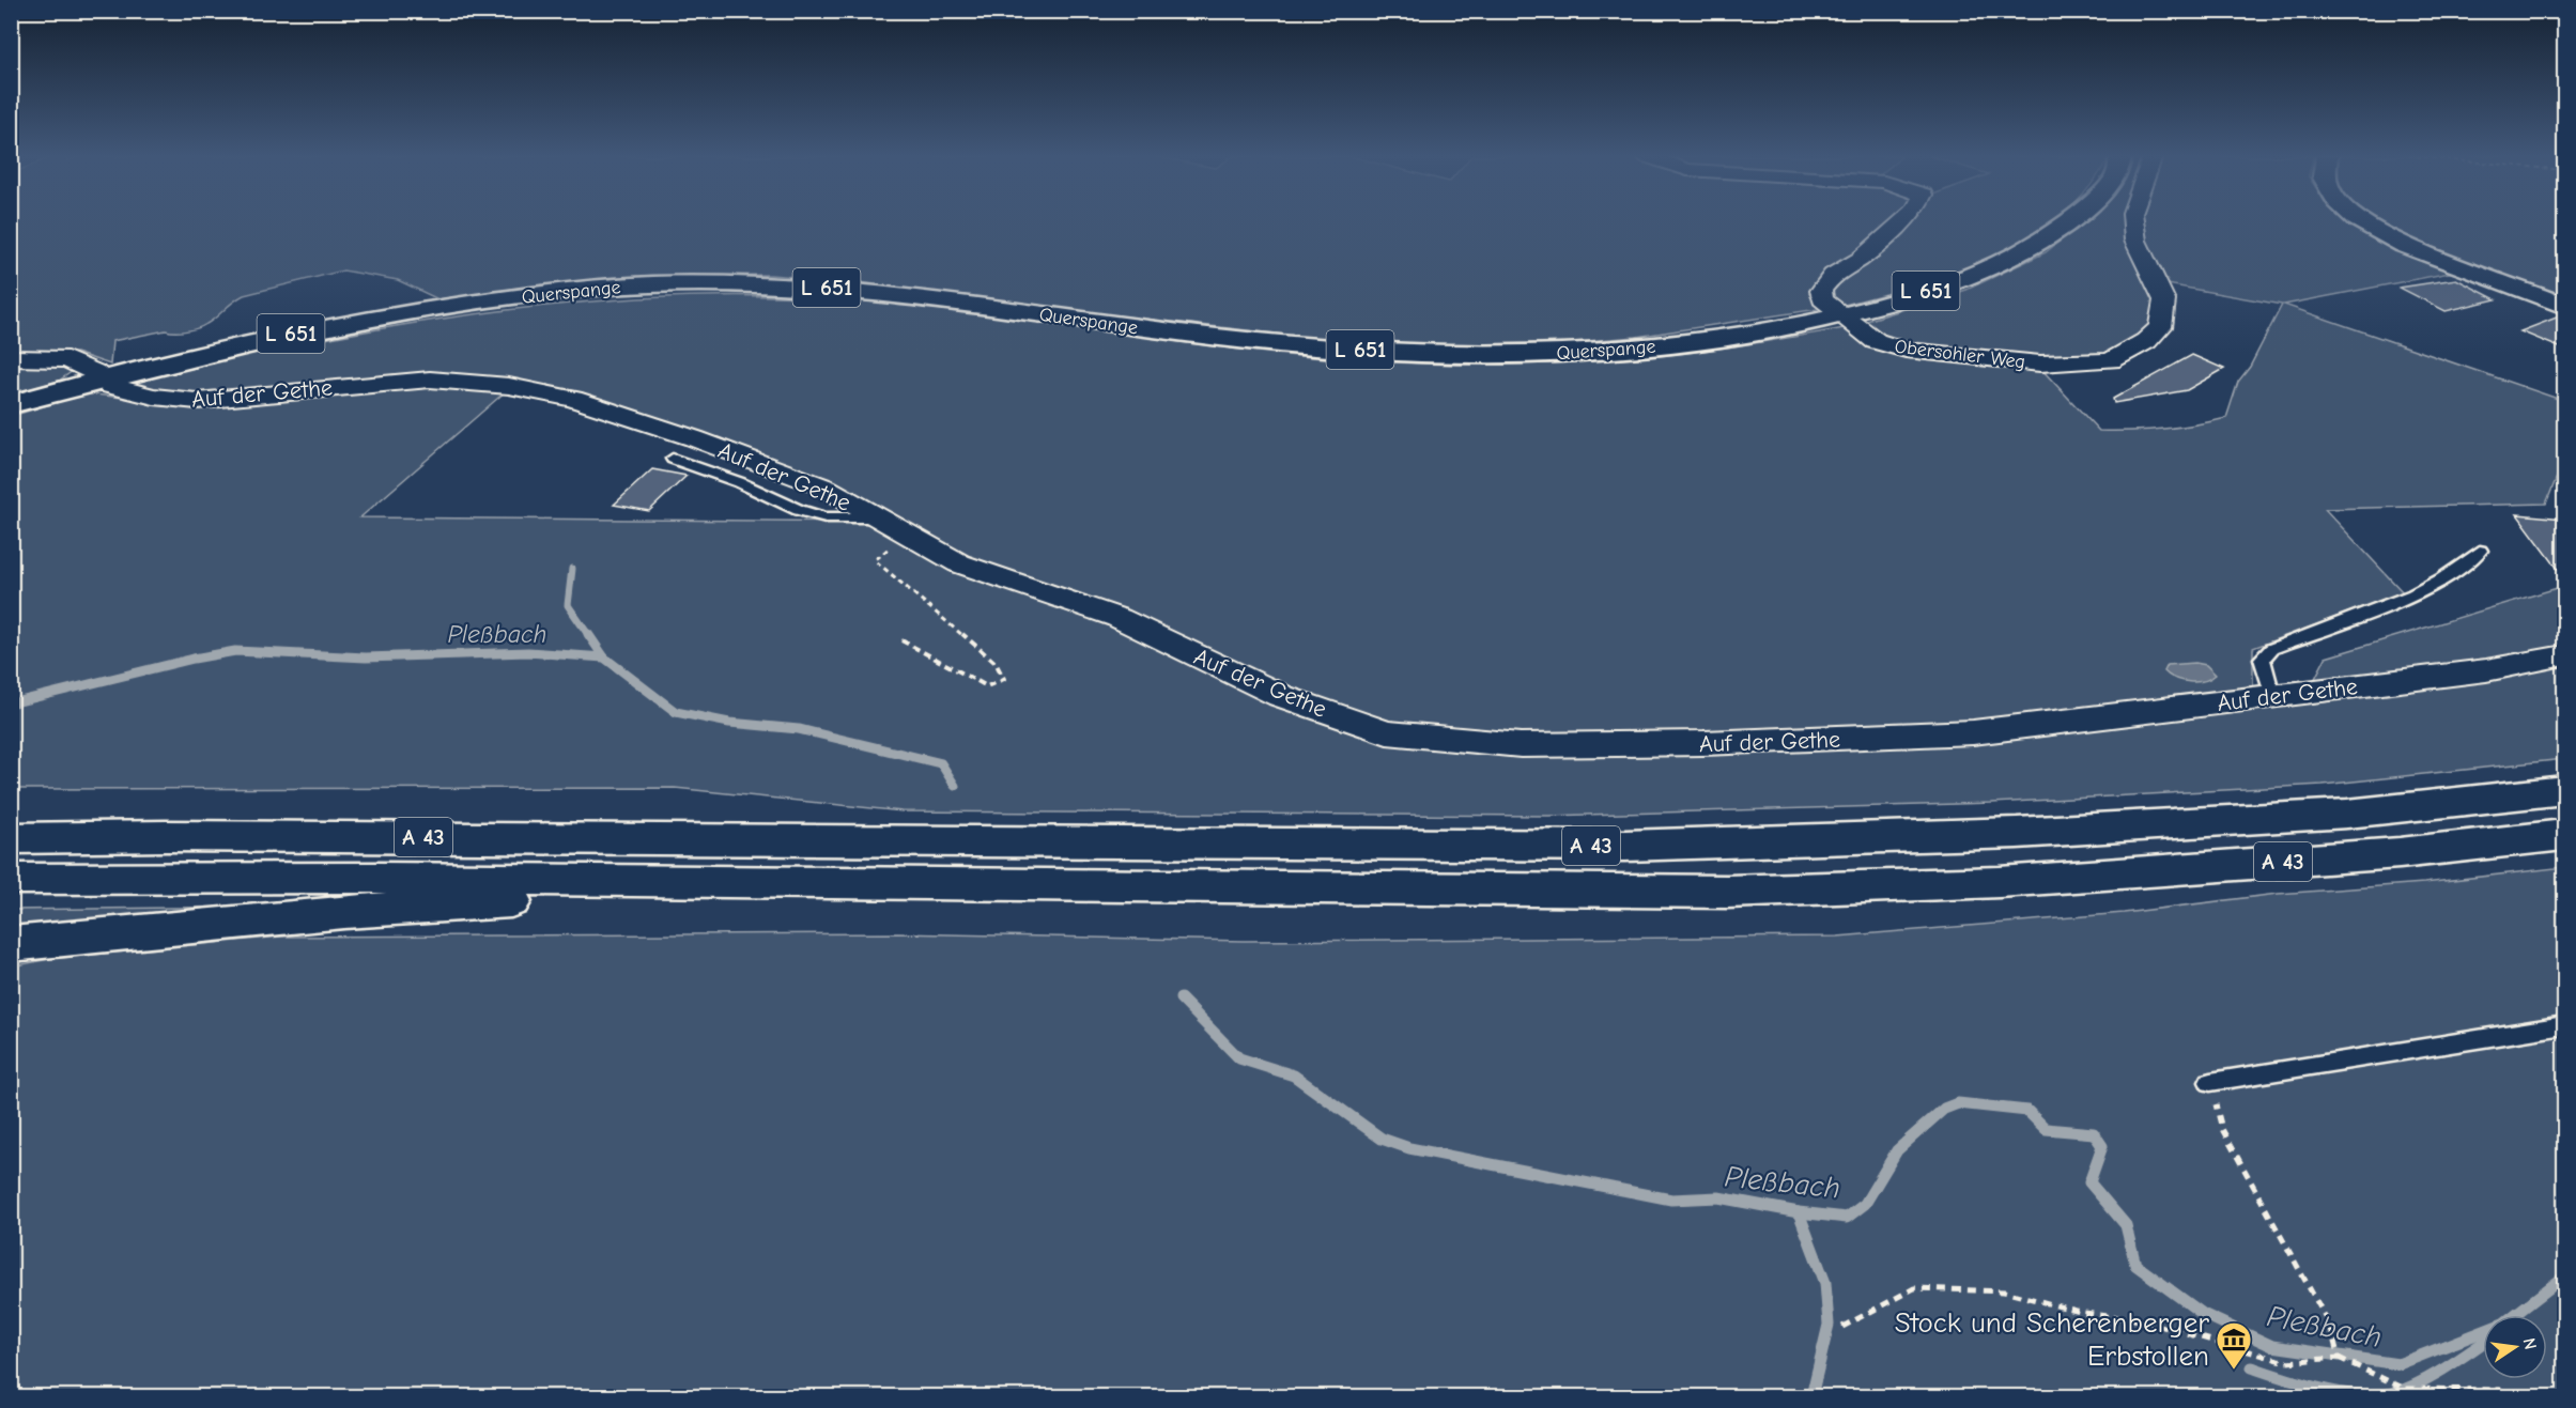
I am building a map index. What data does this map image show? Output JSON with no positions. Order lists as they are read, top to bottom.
{
  "streets": {
    "main road": ["L 651", "Querspange", "A 43"],
    "street": ["Obersohler Weg", "Auf der Gethe"]
  },
  "crossings": [
    ["Querspange", "Obersohler Weg"],
    ["Querspange", "Auf der Gethe"]
  ],
  "water": ["Pleßbach"],
  "places": {
    "museum": ["Stock und Scherenberger Erbstollen"]
  },
  "north": "right"
}
